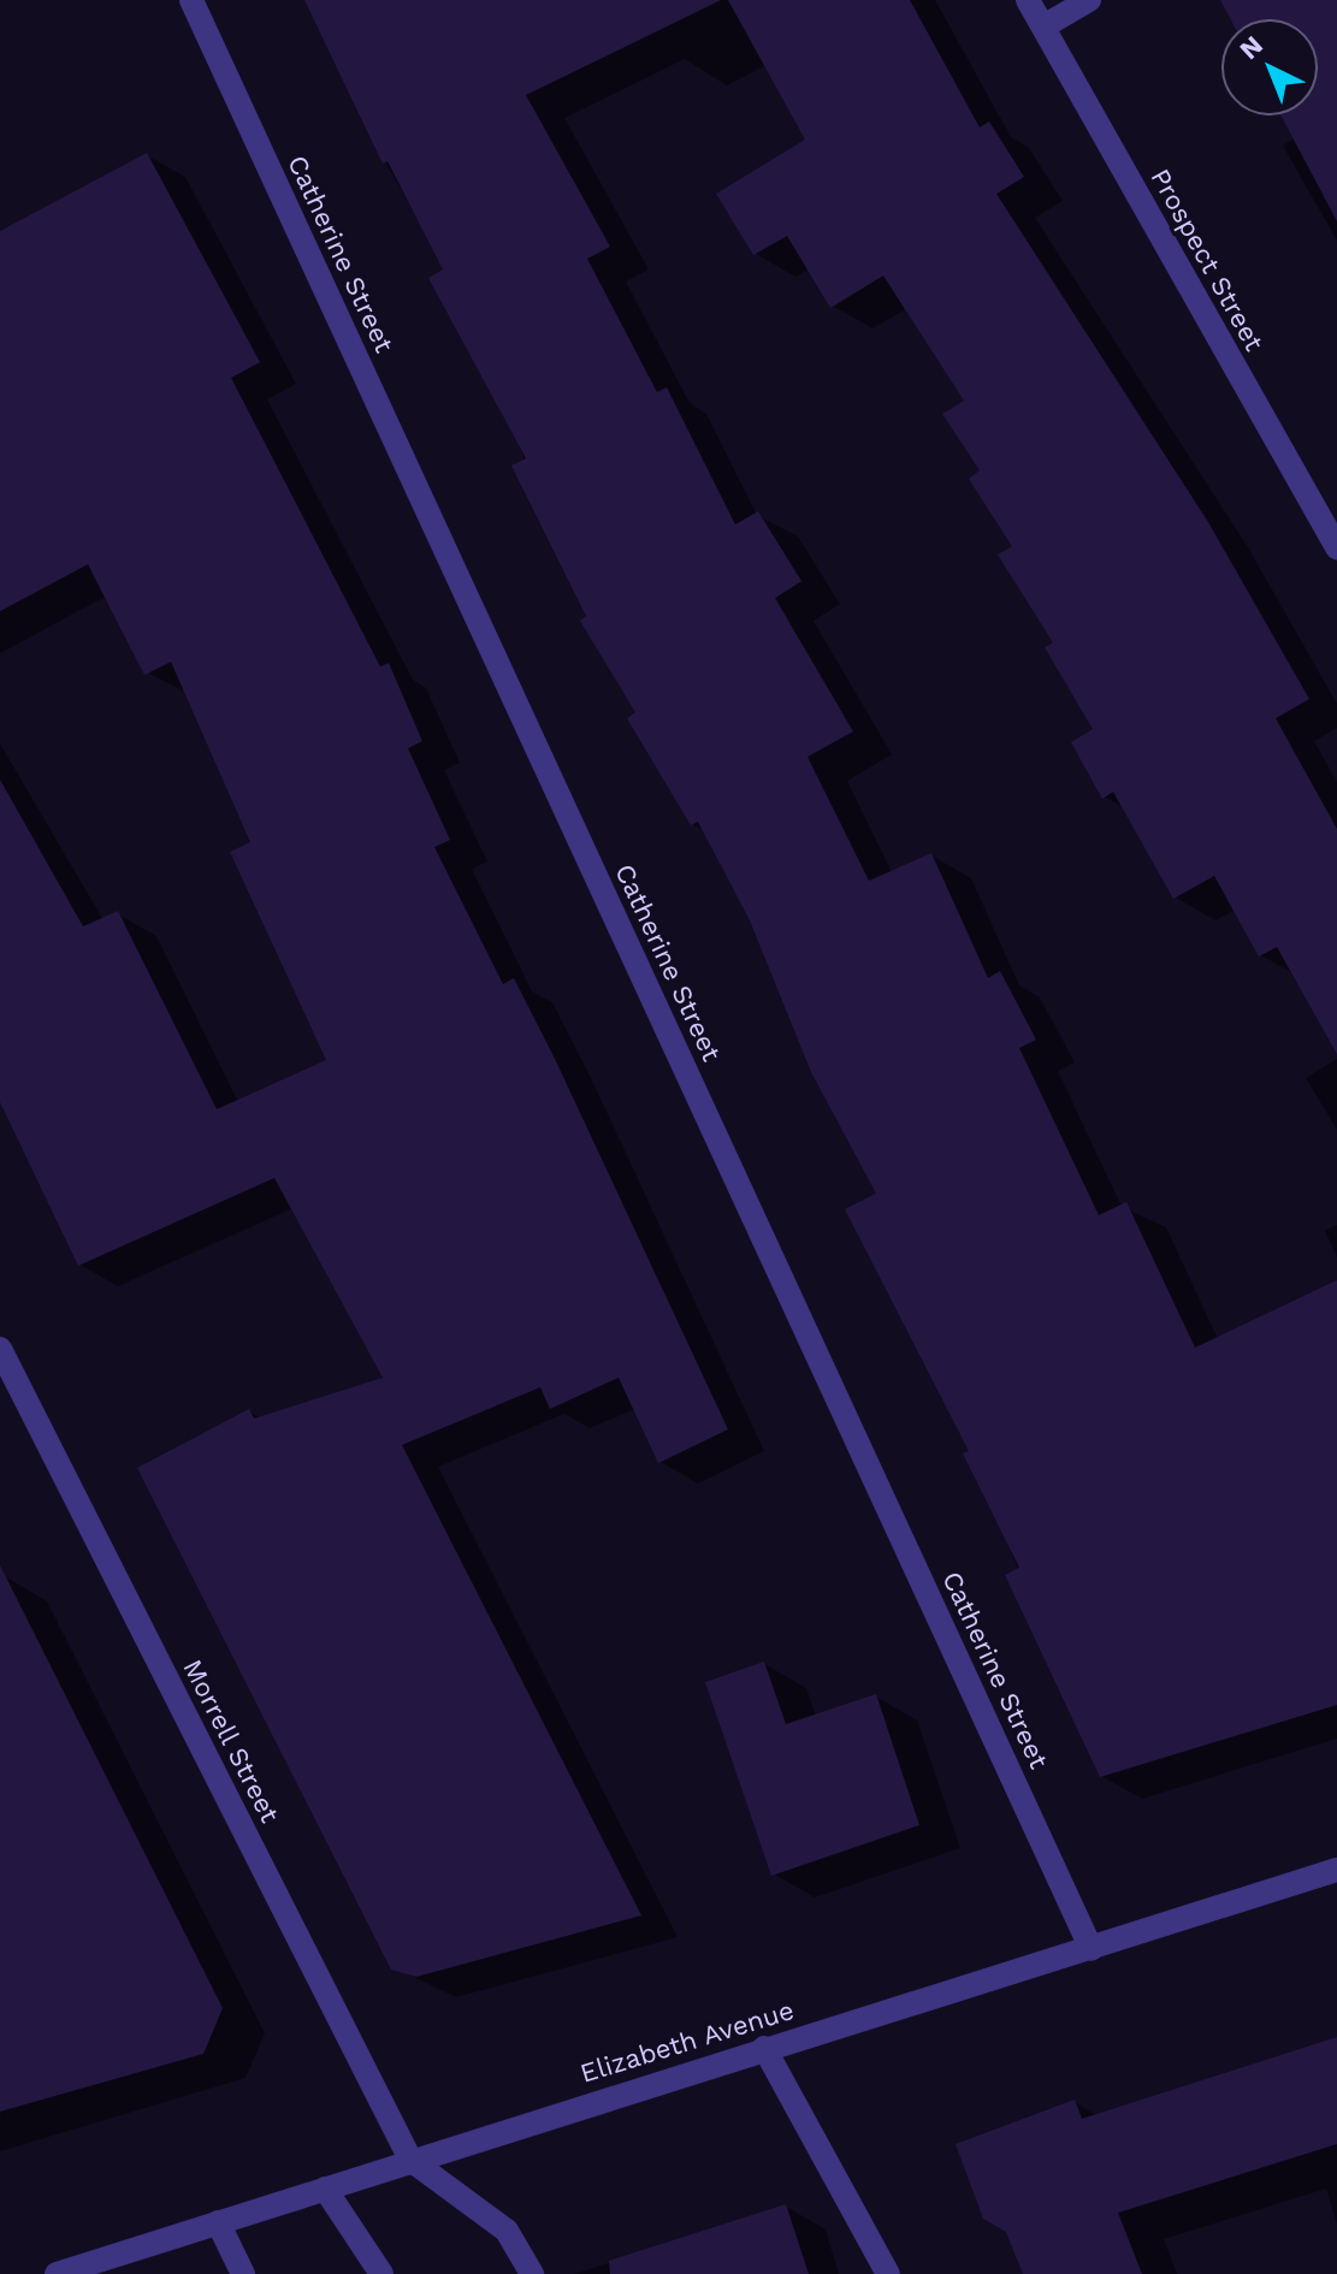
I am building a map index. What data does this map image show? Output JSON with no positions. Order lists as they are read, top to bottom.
{
  "streets": {
    "street": [
      "Catherine Street",
      "Prospect Street",
      "Morrell Street",
      "Elizabeth Avenue"
    ]
  },
  "crossings": [
    ["Catherine Street", "Elizabeth Avenue"],
    ["Morrell Street", "Elizabeth Avenue"]
  ],
  "north": "top left"
}
